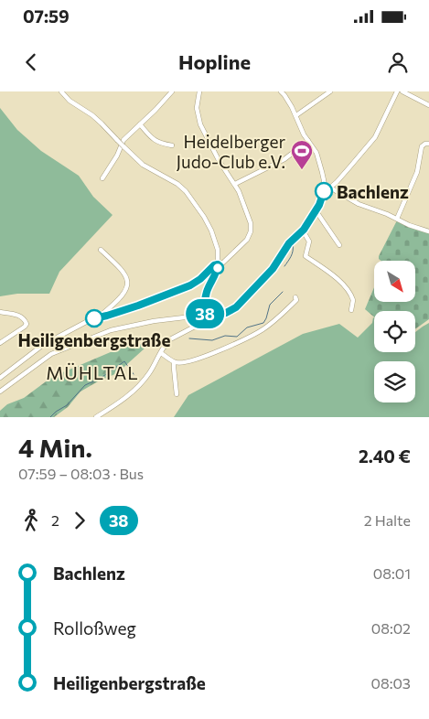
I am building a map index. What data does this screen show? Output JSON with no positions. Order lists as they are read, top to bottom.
{
  "districts": ["MÜHLTAL"],
  "places": {
    "sports": ["Heidelberger Judo-Club e.V."],
    "other": ["Bachlenz", "Heiligenbergstraße"]
  },
  "lines": ["bus line 38"],
  "north": "bottom right",
  "page": {
    "status": "07:59",
    "header": "Hopline",
    "on_map": "38",
    "heading": ["4 Min.", "07:59 – 08:03 · Bus", "2.40 €"],
    "legs": ["2", "38", "2 Halte"],
    "list": [
      {
        "name": "Bachlenz",
        "value": "08:01"
      },
      {
        "name": "Rolloßweg",
        "value": "08:02"
      },
      {
        "name": "Heiligenbergstraße",
        "value": "08:03"
      }
    ]
  }
}
